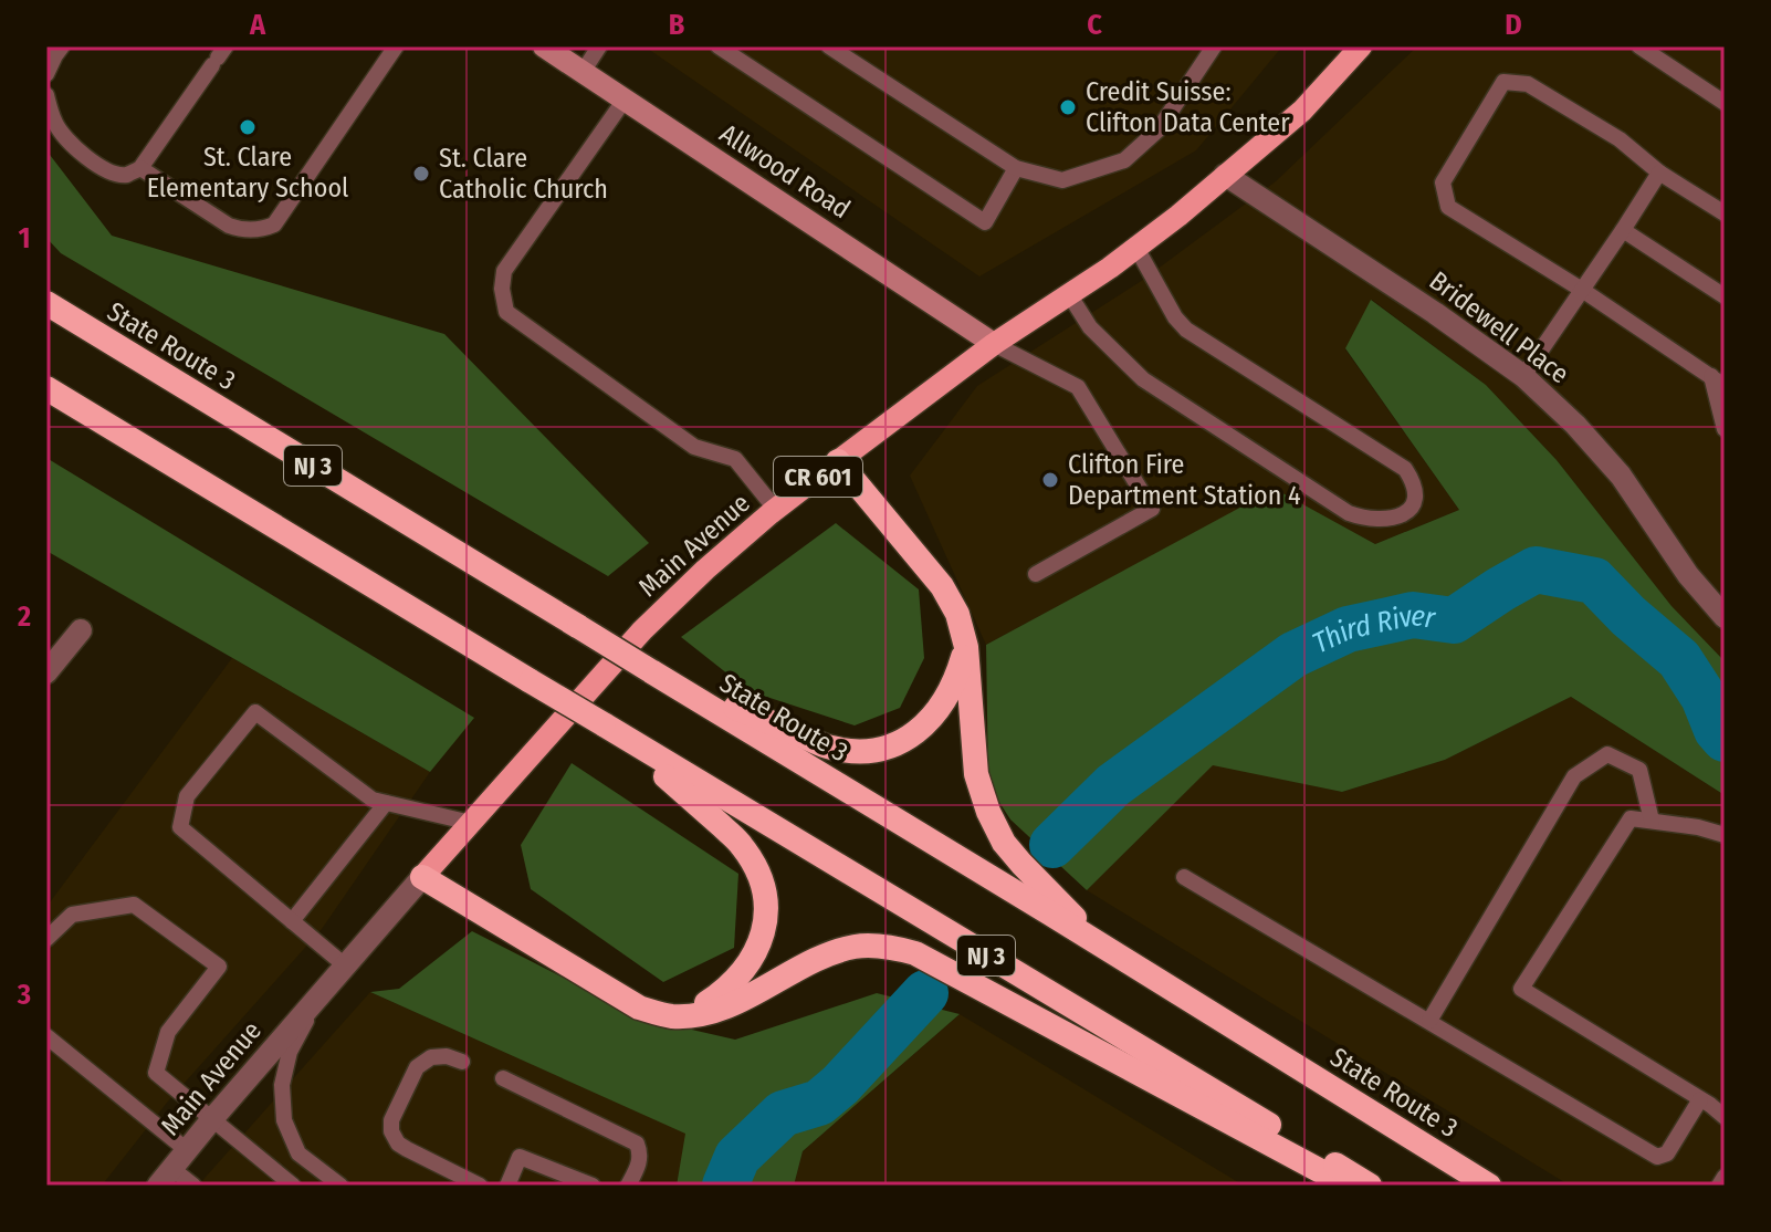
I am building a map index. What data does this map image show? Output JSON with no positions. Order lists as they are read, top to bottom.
{
  "streets": {
    "highway": ["State Route 3", "NJ 3"],
    "main road": ["Allwood Road", "CR 601", "Main Avenue"],
    "street": ["Bridewell Place"]
  },
  "crossings": [
    ["Allwood Road", "Main Avenue"],
    ["Bridewell Place", "Main Avenue"]
  ],
  "water": ["Third River"],
  "places": [
    "Credit Suisse: Clifton Data Center",
    "St. Clare Elementary School",
    "St. Clare Catholic Church",
    "Clifton Fire Department Station 4"
  ],
  "grid": {
    "columns": [
      "A",
      "B",
      "C",
      "D"
    ],
    "rows": ["1", "2", "3"]
  }
}
